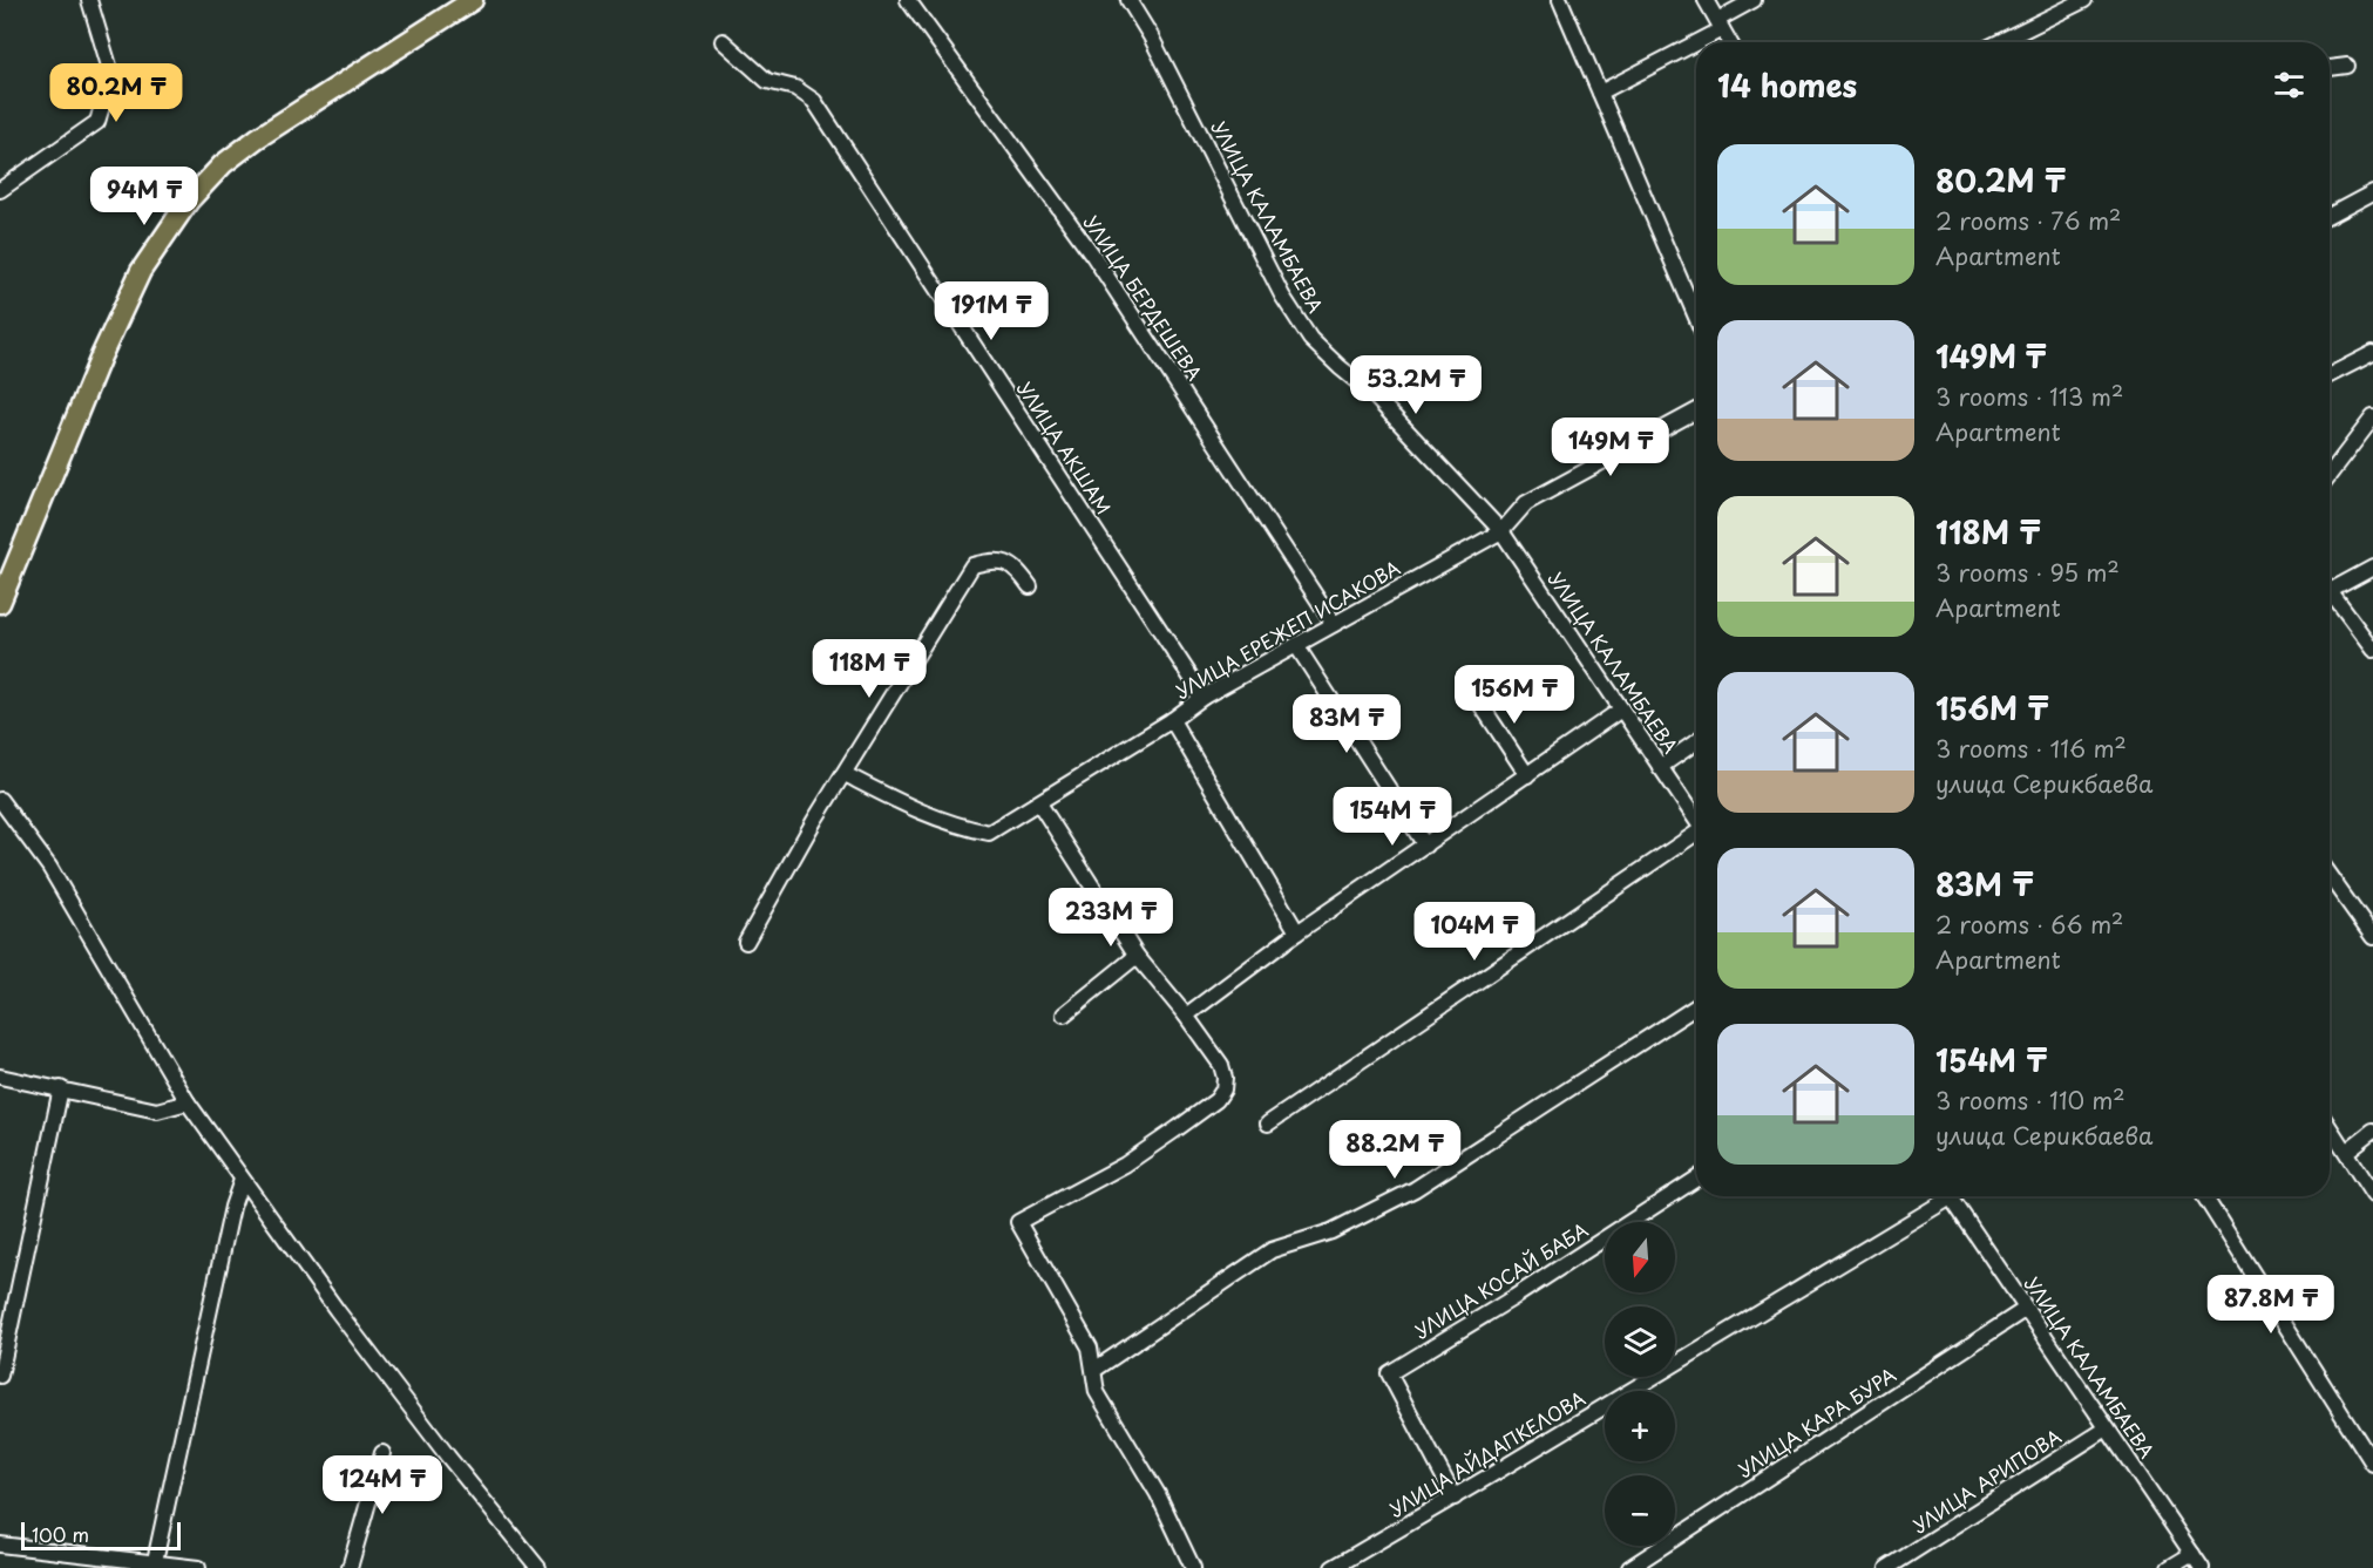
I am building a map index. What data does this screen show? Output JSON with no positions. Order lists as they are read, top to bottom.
{
  "streets": {
    "street": [
      "УЛИЦА КАЛАМБАЕВА",
      "УЛИЦА БЕРДЕШЕВА",
      "УЛИЦА АКШАМ",
      "УЛИЦА ЕРЕЖЕП ИСАКОВА",
      "УЛИЦА КОСАЙ БАБА",
      "УЛИЦА КАРА БУРА",
      "УЛИЦА АЙДАПКЕЛОВА",
      "УЛИЦА АРИПОВА"
    ]
  },
  "crossings": [
    ["УЛИЦА КАЛАМБАЕВА", "УЛИЦА ЕРЕЖЕП ИСАКОВА"],
    ["УЛИЦА КАЛАМБАЕВА", "УЛИЦА КАРА БУРА"],
    ["УЛИЦА КАЛАМБАЕВА", "УЛИЦА АРИПОВА"],
    ["УЛИЦА БЕРДЕШЕВА", "УЛИЦА ЕРЕЖЕП ИСАКОВА"],
    ["УЛИЦА АКШАМ", "УЛИЦА ЕРЕЖЕП ИСАКОВА"],
    ["УЛИЦА КОСАЙ БАБА", "УЛИЦА АЙДАПКЕЛОВА"]
  ],
  "scale_bar": "100 m",
  "north": "bottom",
  "page": {
    "heading": "14 homes",
    "price": [
      "80.2M ₸",
      "94M ₸",
      "191M ₸",
      "53.2M ₸",
      "149M ₸",
      "118M ₸",
      "156M ₸",
      "83M ₸",
      "154M ₸",
      "233M ₸",
      "104M ₸",
      "88.2M ₸",
      "87.8M ₸",
      "124M ₸"
    ],
    "list": [
      {
        "name": "80.2M ₸",
        "note": "2 rooms · 76 m² · Apartment"
      },
      {
        "name": "149M ₸",
        "note": "3 rooms · 113 m² · Apartment"
      },
      {
        "name": "118M ₸",
        "note": "3 rooms · 95 m² · Apartment"
      },
      {
        "name": "156M ₸",
        "note": "3 rooms · 116 m² · улица Серикбаева"
      },
      {
        "name": "83M ₸",
        "note": "2 rooms · 66 m² · Apartment"
      },
      {
        "name": "154M ₸",
        "note": "3 rooms · 110 m² · улица Серикбаева"
      }
    ],
    "map_buttons": ["+", "−"],
    "scale": "100 m"
  }
}
